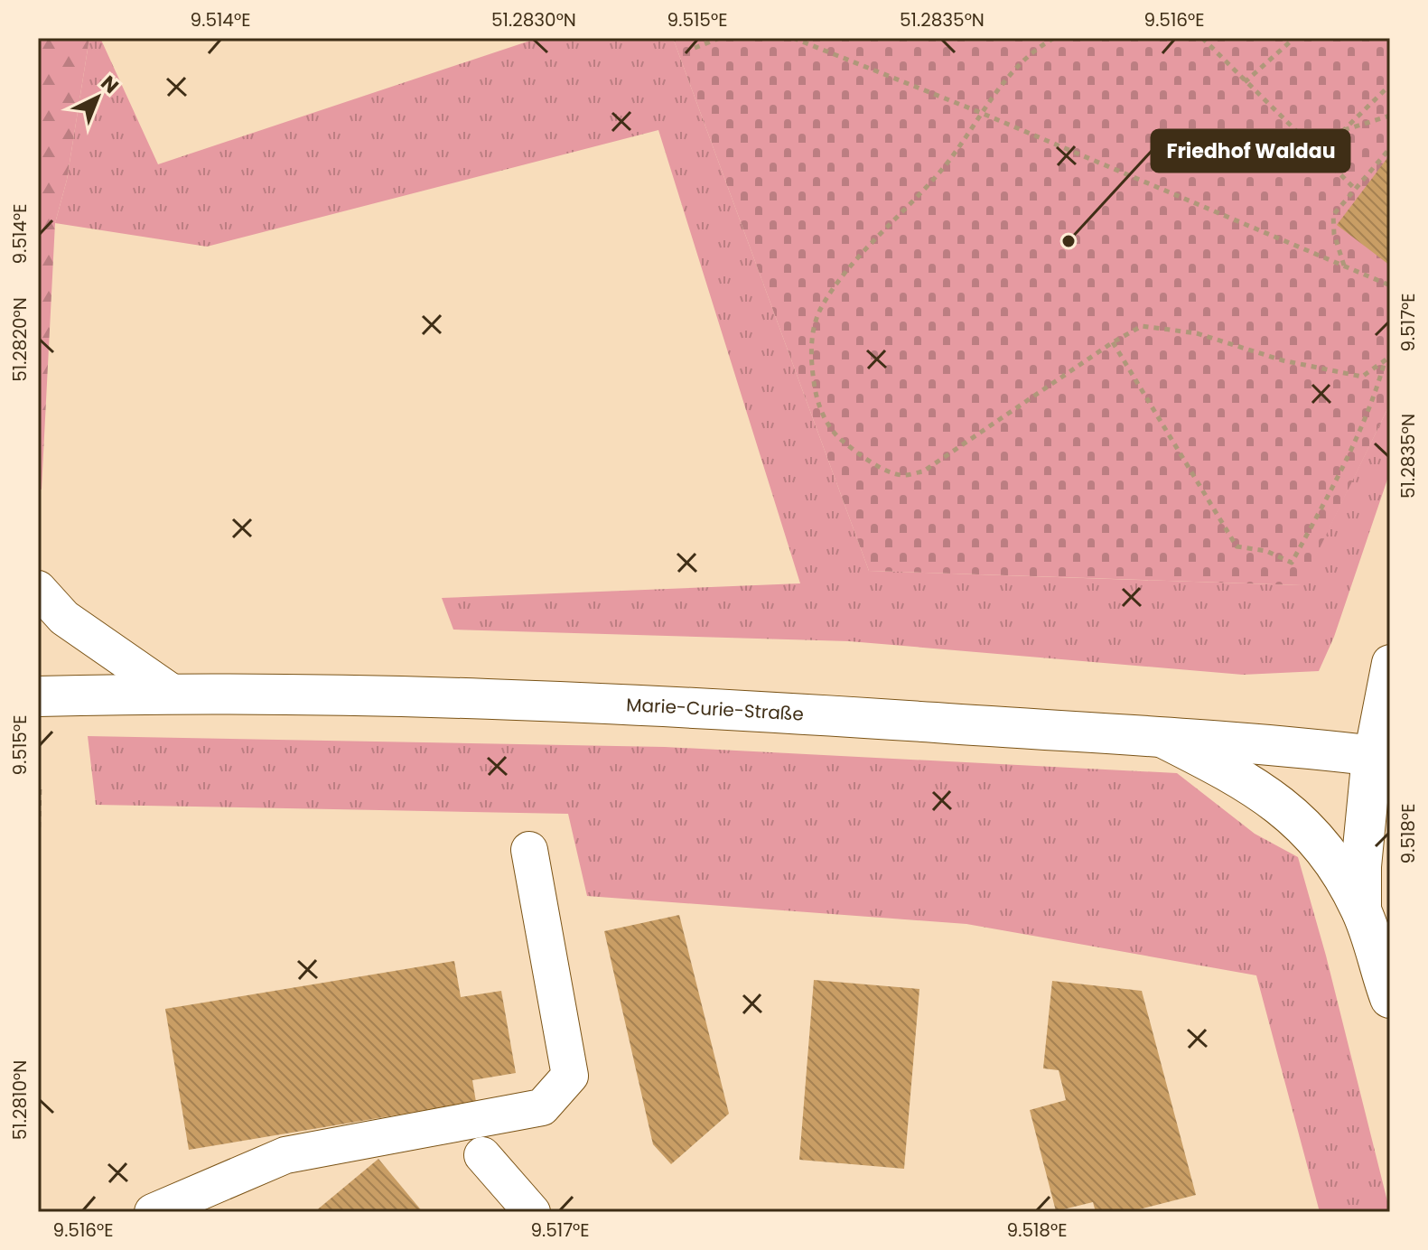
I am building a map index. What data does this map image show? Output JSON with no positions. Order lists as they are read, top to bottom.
{
  "streets": {
    "main road": ["Marie-Curie-Straße"]
  },
  "places": ["Friedhof Waldau"],
  "north": "top right",
  "coordinates": [
    "9.514°E",
    "51.2830°N",
    "9.515°E",
    "51.2835°N",
    "9.516°E",
    "9.517°E",
    "51.2820°N",
    "9.518°E",
    "51.2810°N"
  ]
}
